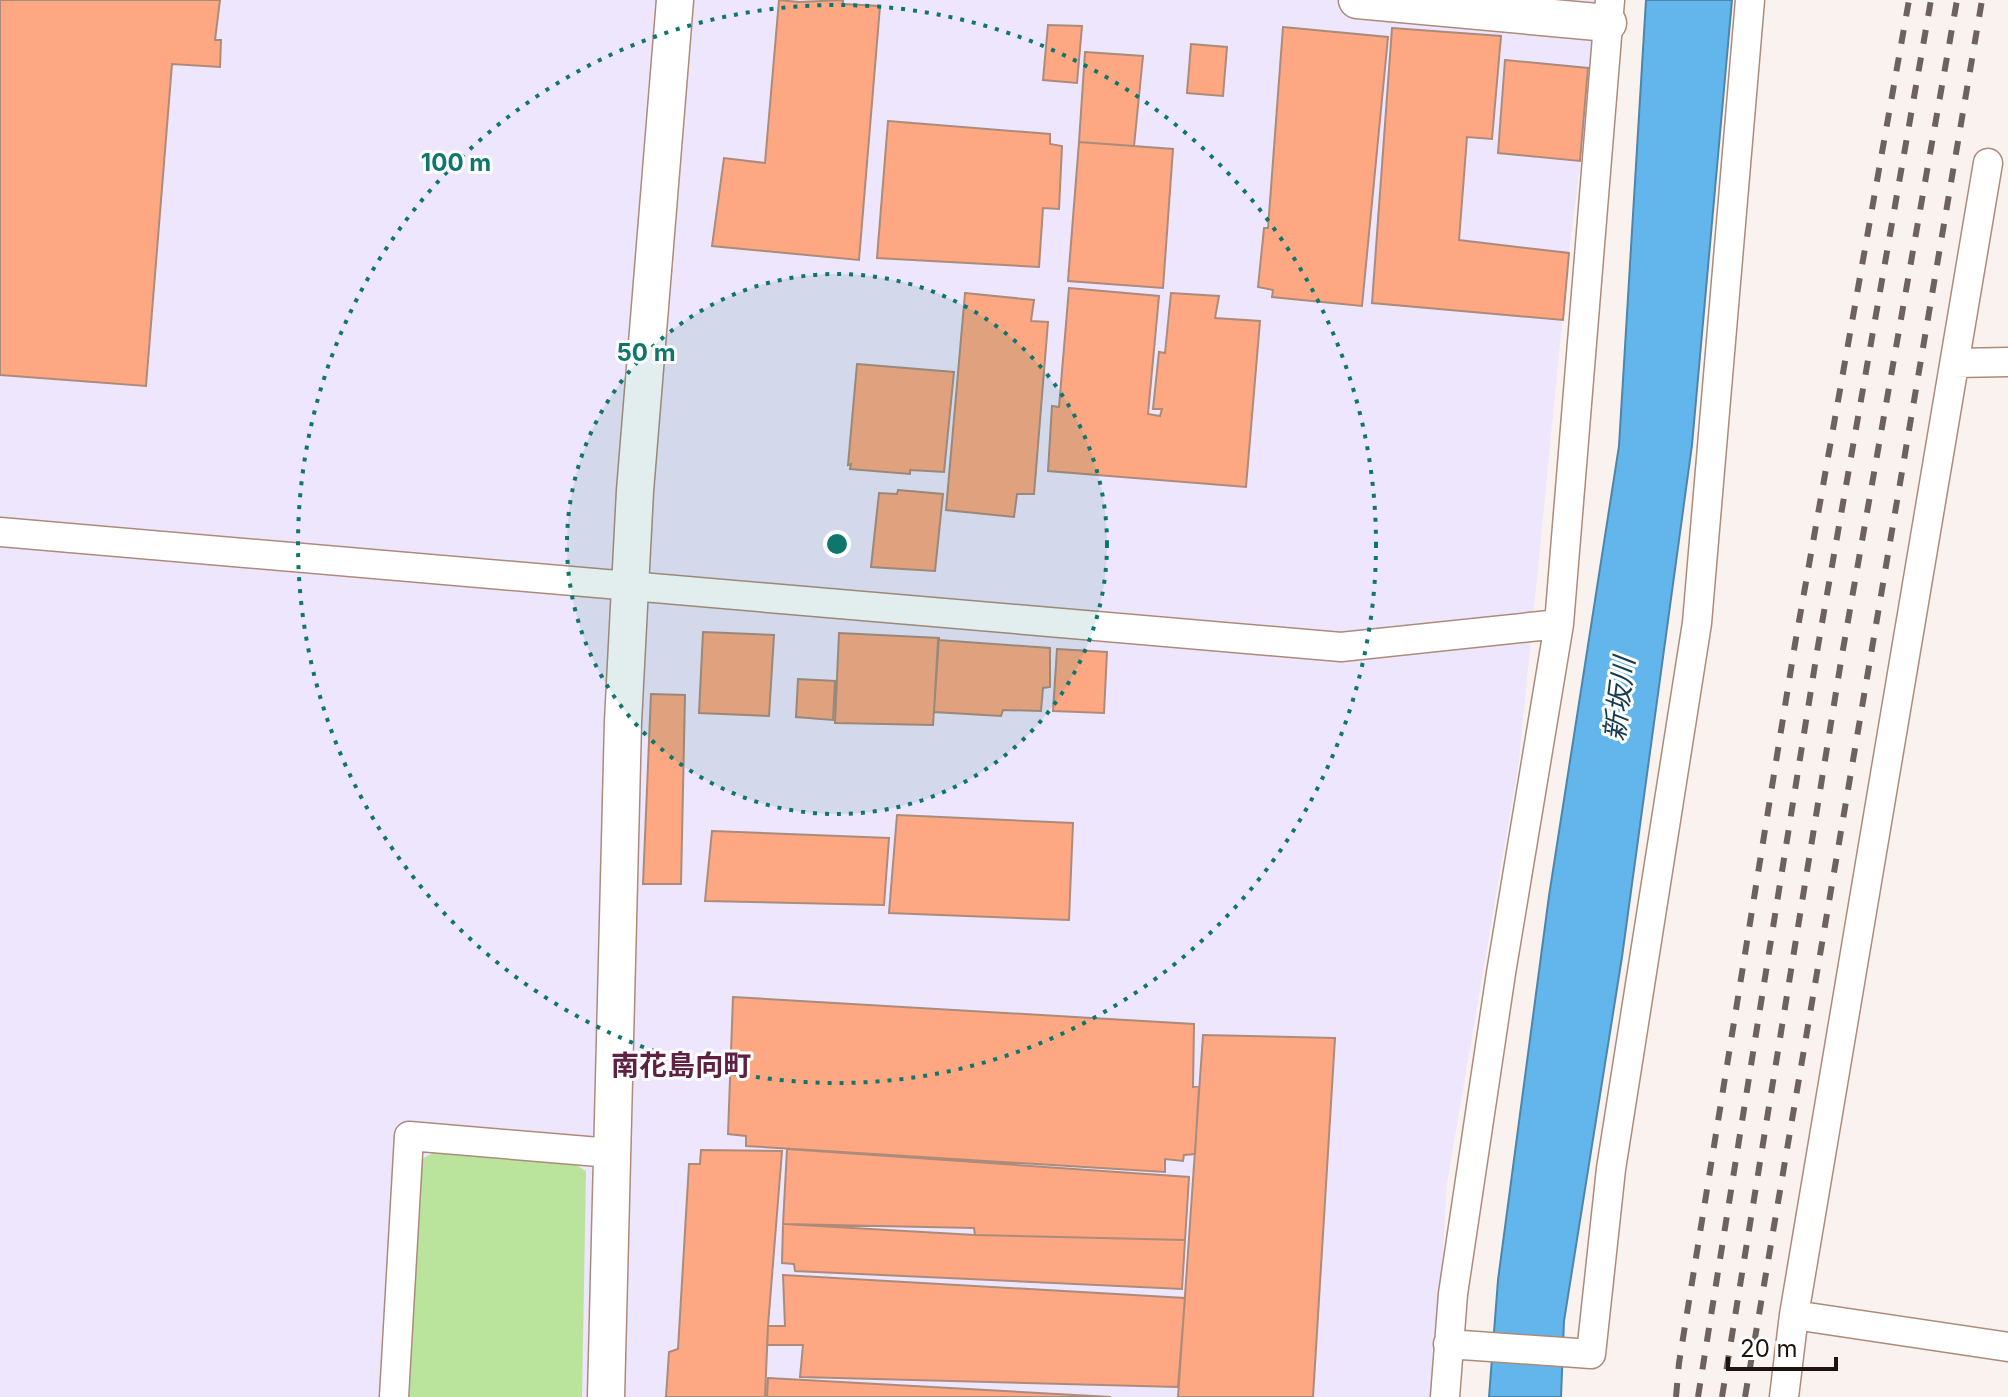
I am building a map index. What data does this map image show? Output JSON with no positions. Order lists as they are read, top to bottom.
{
  "districts": ["南花島向町"],
  "water": ["新坂川"],
  "scale_bar": "20 m",
  "rings": ["100 m", "50 m"]
}
